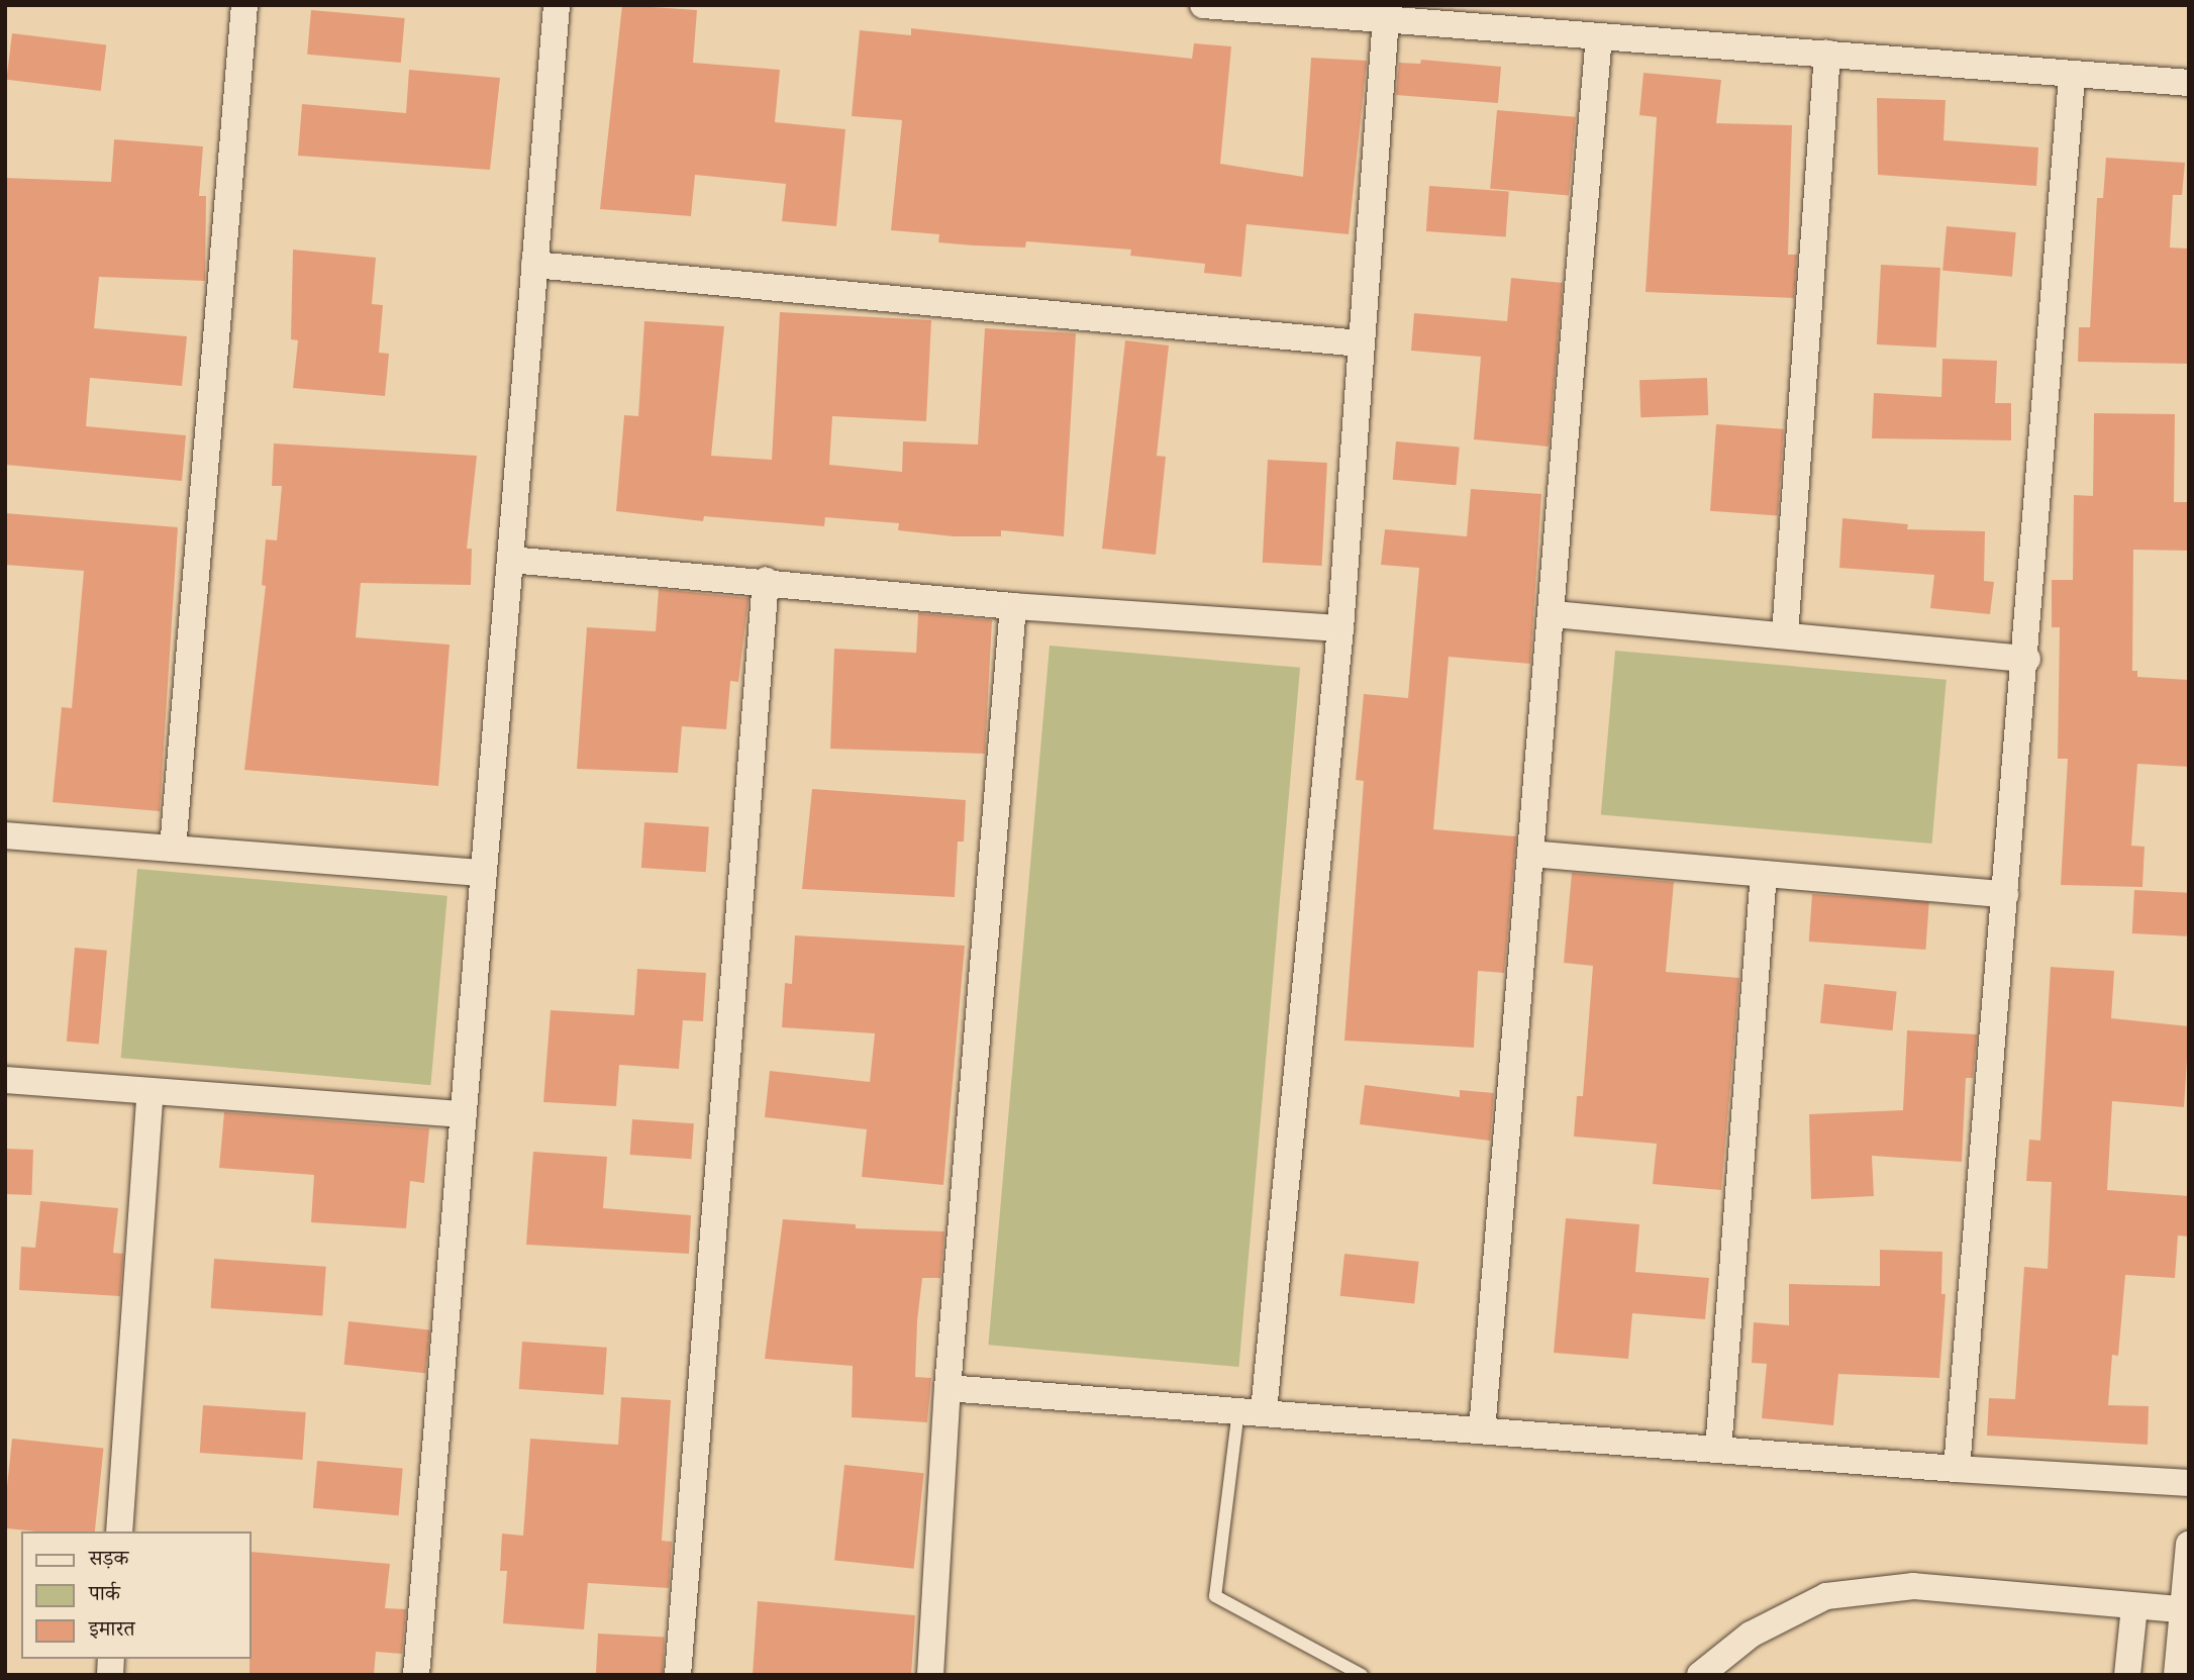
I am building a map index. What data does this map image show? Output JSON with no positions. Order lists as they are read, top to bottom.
{
  "legend": ["सड़क", "पार्क", "इमारत"]
}
